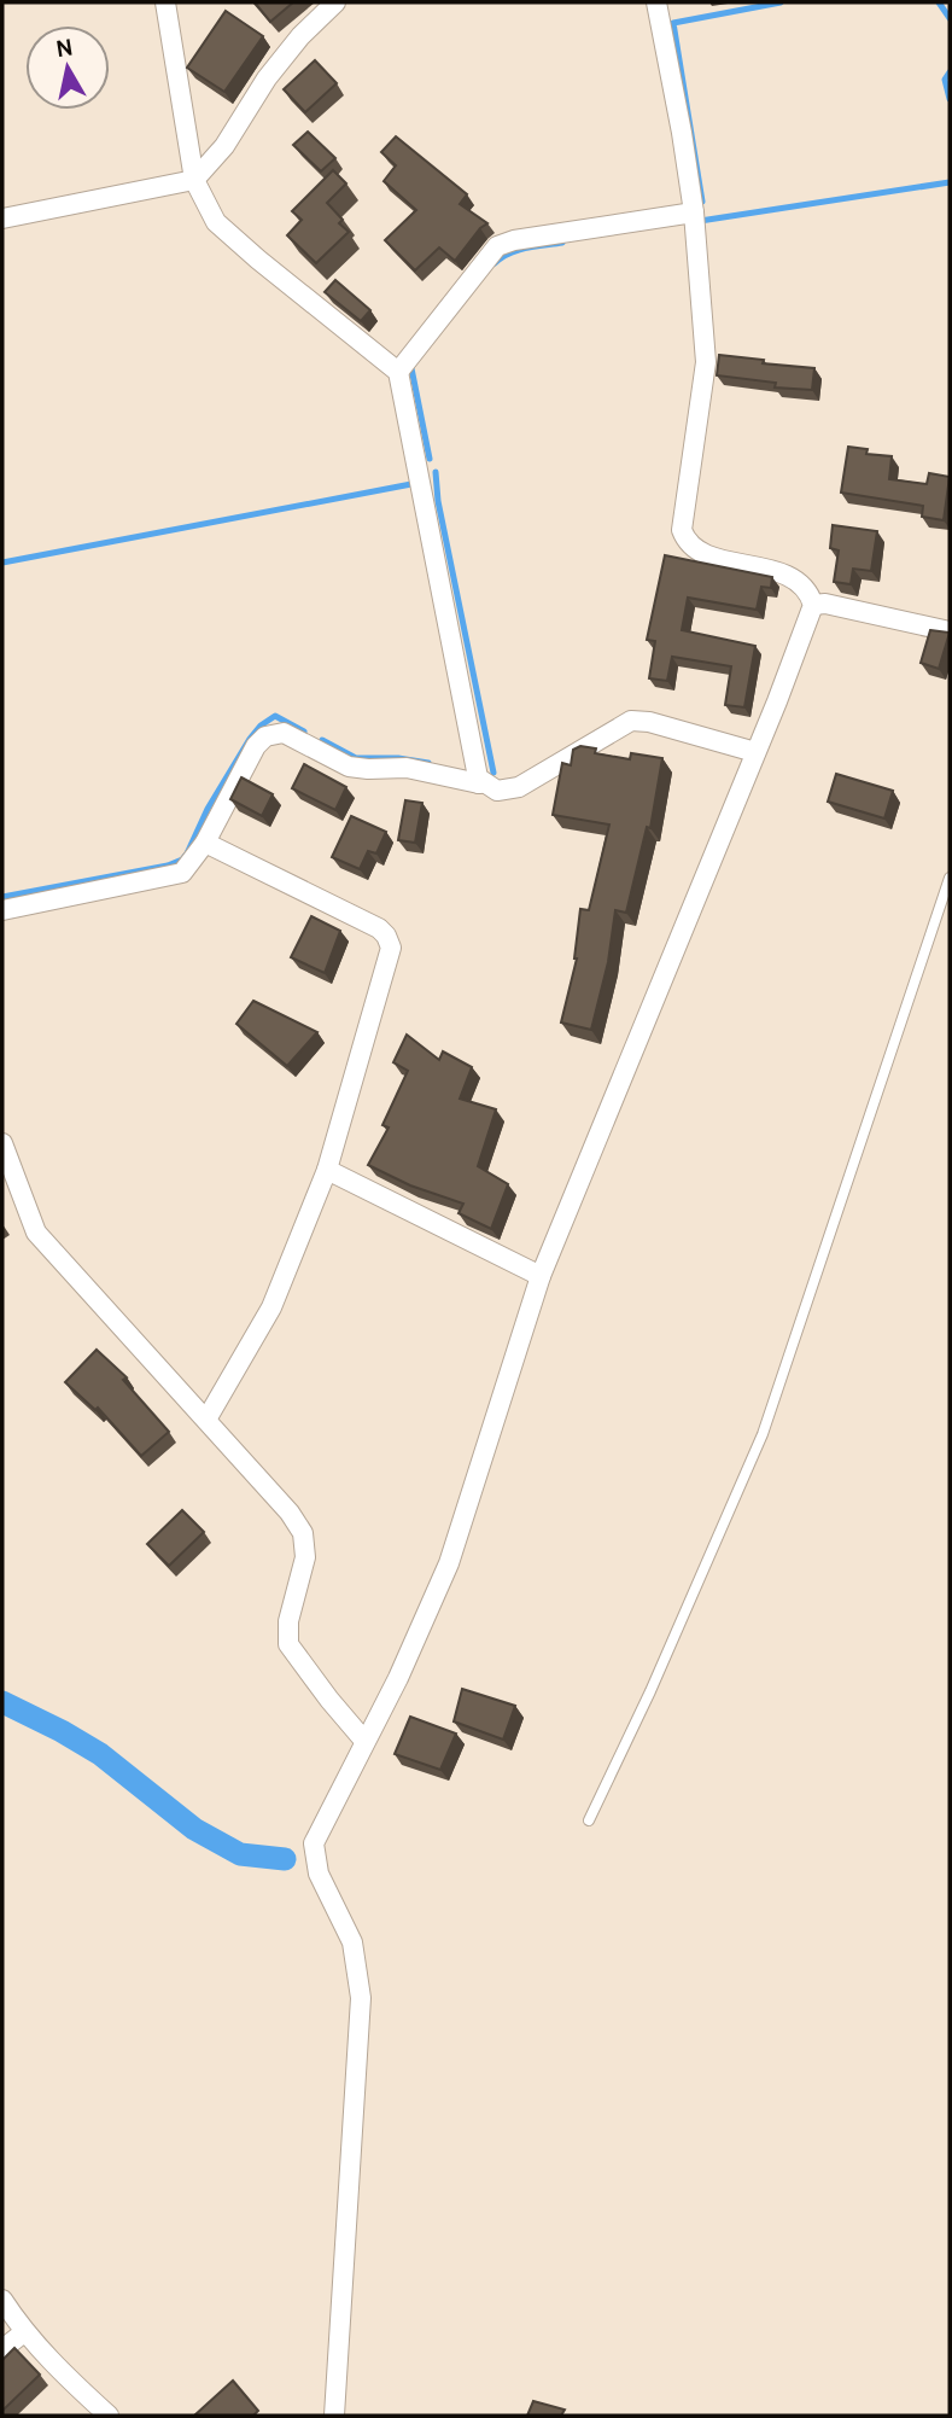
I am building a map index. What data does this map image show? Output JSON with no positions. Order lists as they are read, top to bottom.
{
  "north": "top"
}
